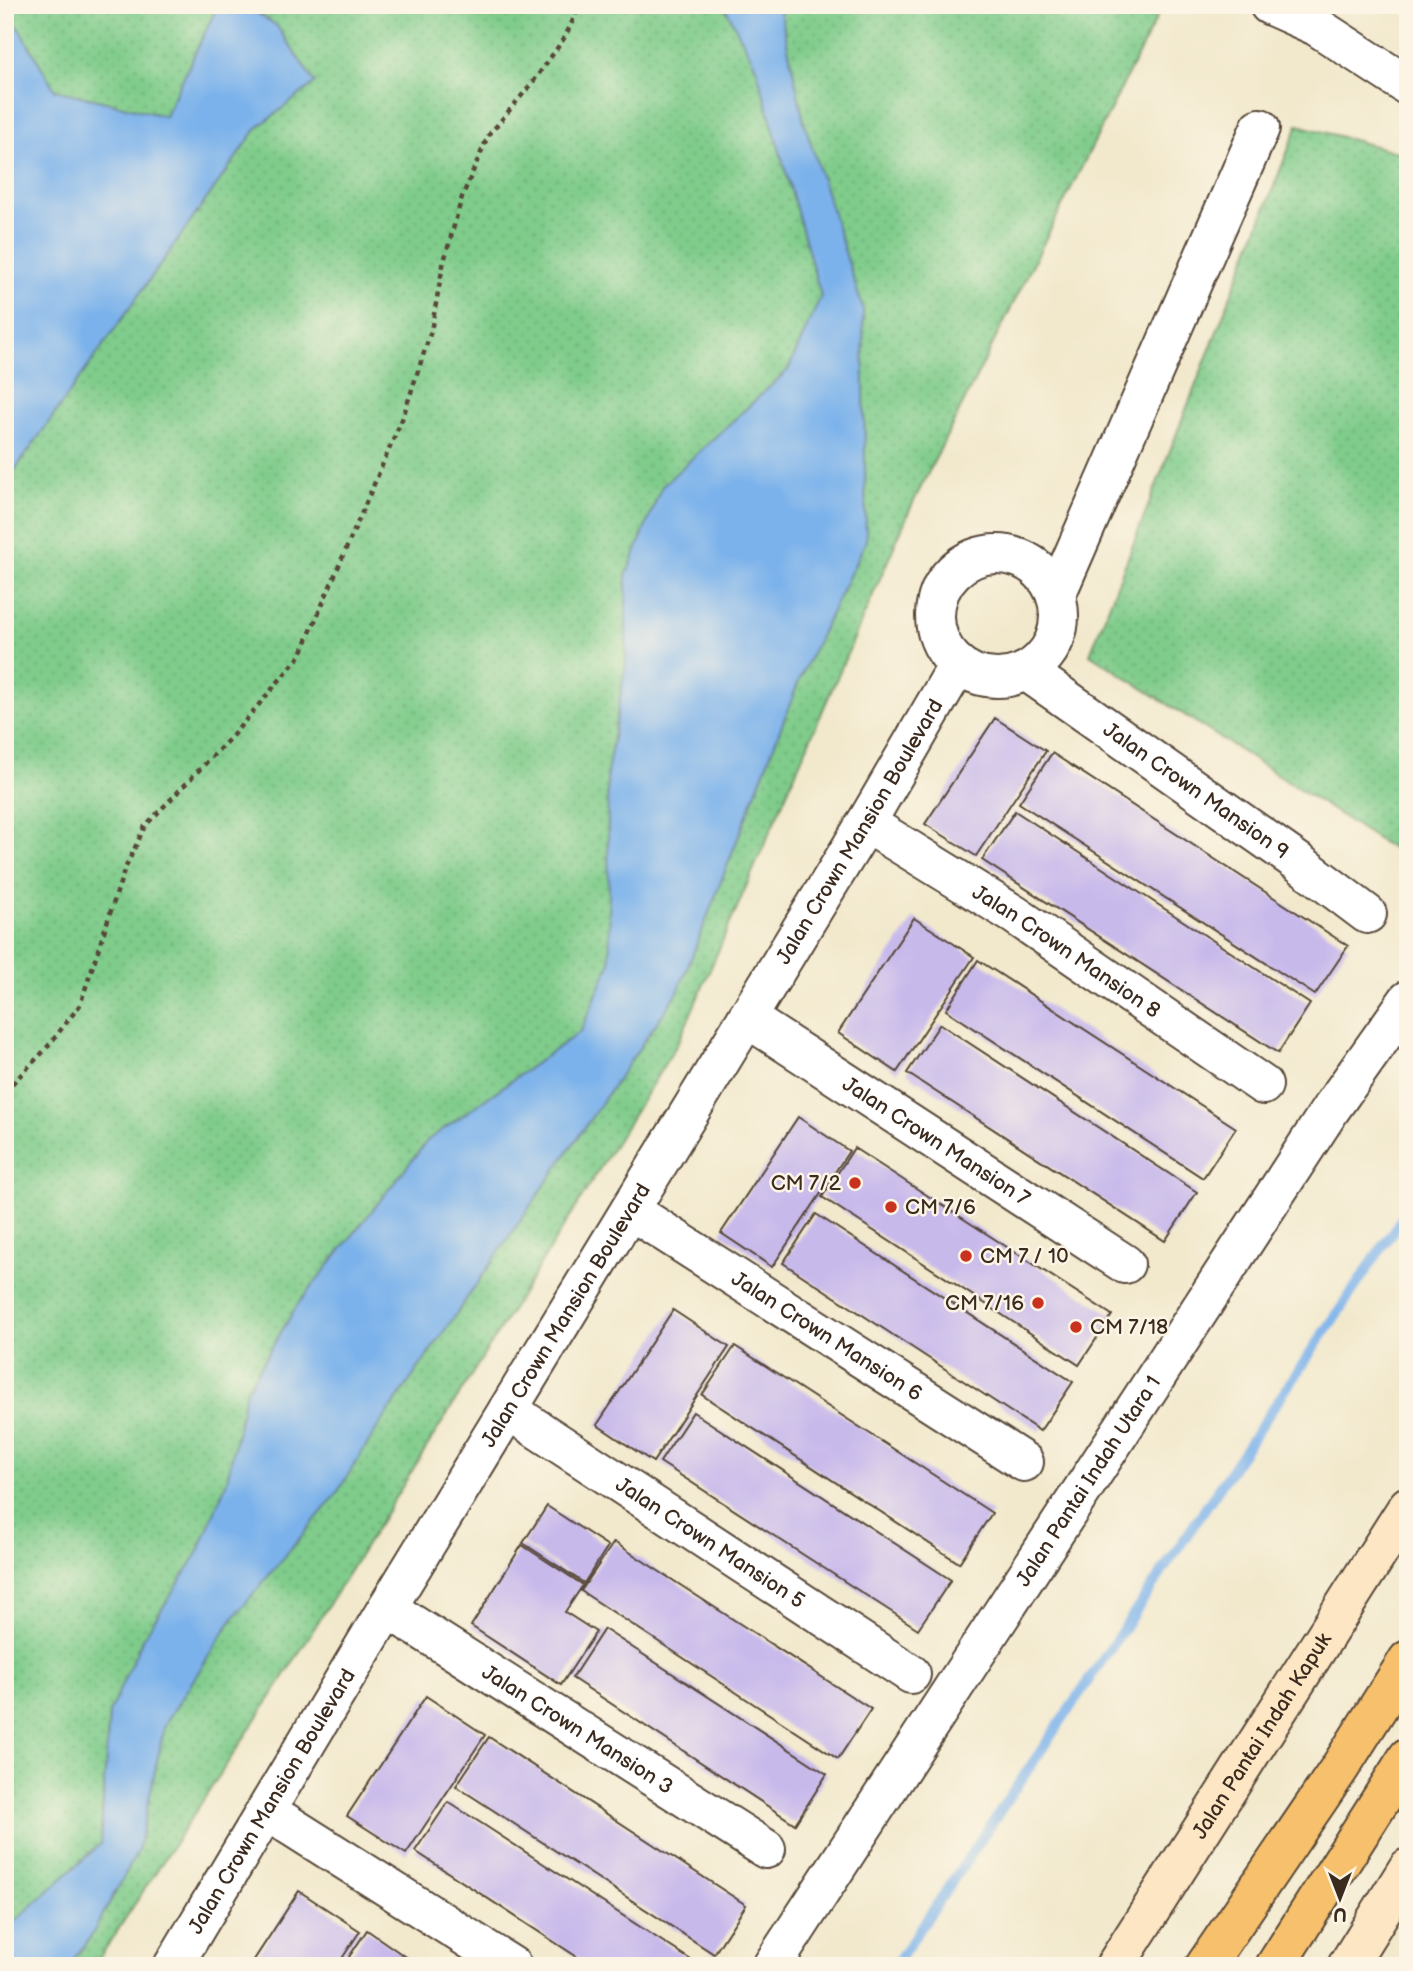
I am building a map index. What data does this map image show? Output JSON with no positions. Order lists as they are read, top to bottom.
{
  "streets": {
    "main road": ["Jalan Pantai Indah Kapuk"],
    "street": [
      "Jalan Crown Mansion 9",
      "Jalan Crown Mansion Boulevard",
      "Jalan Crown Mansion 8",
      "Jalan Crown Mansion 7",
      "Jalan Crown Mansion 6",
      "Jalan Pantai Indah Utara 1",
      "Jalan Crown Mansion 5",
      "Jalan Crown Mansion 3"
    ]
  },
  "crossings": [
    ["Jalan Crown Mansion 9", "Jalan Crown Mansion Boulevard"],
    ["Jalan Crown Mansion Boulevard", "Jalan Crown Mansion 8"],
    ["Jalan Crown Mansion Boulevard", "Jalan Crown Mansion 7"],
    ["Jalan Crown Mansion Boulevard", "Jalan Crown Mansion 6"],
    ["Jalan Crown Mansion Boulevard", "Jalan Crown Mansion 5"],
    ["Jalan Crown Mansion Boulevard", "Jalan Crown Mansion 3"]
  ],
  "places": [
    "CM 7/2",
    "CM 7/6",
    "CM 7 / 10",
    "CM 7/16",
    "CM 7/18"
  ],
  "north": "bottom"
}
